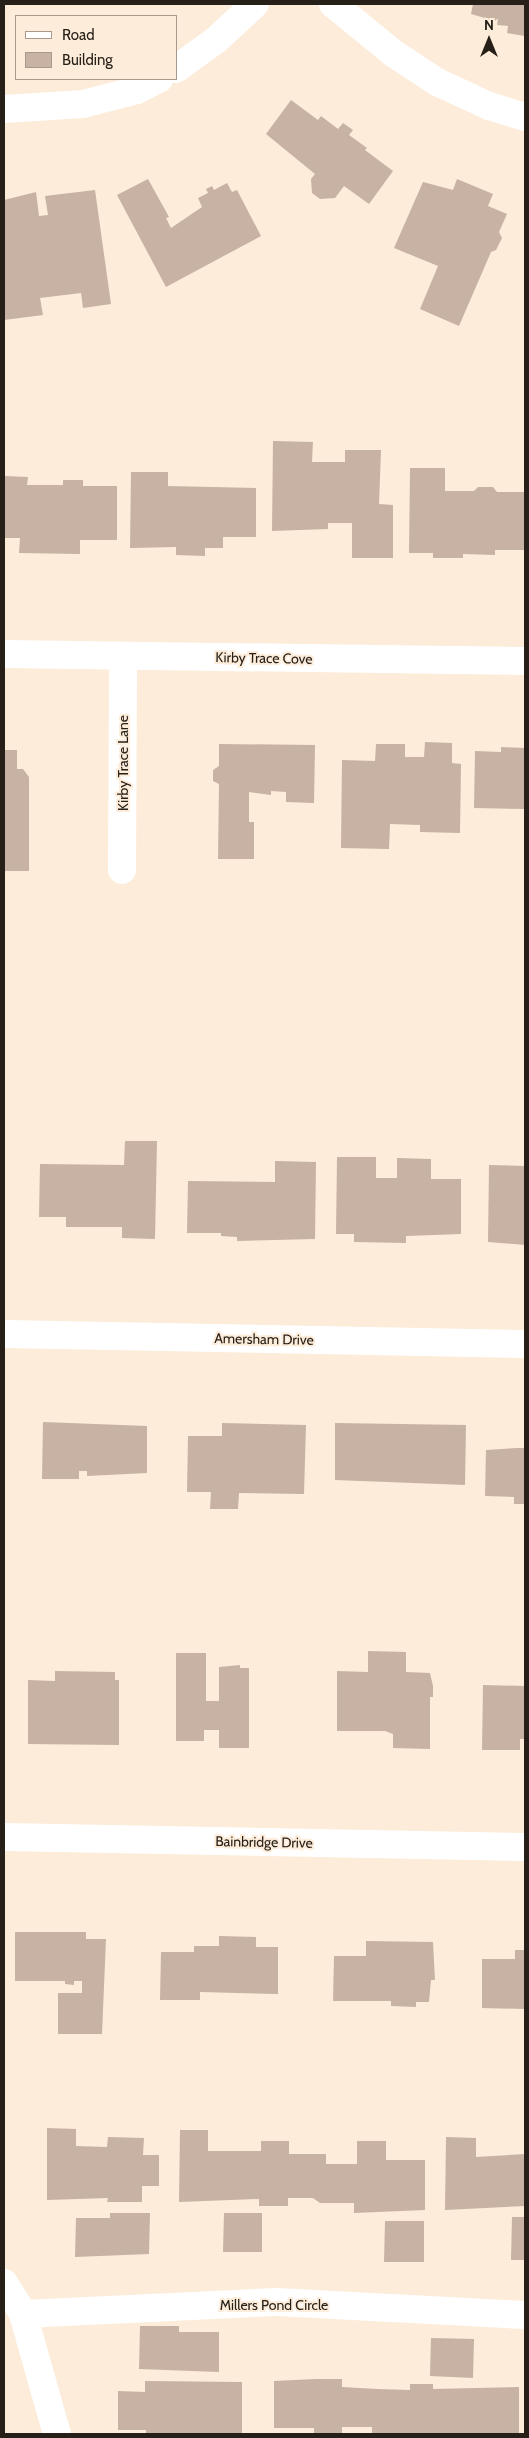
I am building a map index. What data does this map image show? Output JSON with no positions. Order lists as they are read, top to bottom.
{
  "streets": {
    "street": [
      "Kirby Trace Cove",
      "Kirby Trace Lane",
      "Amersham Drive",
      "Bainbridge Drive",
      "Millers Pond Circle"
    ]
  },
  "crossings": [
    ["Kirby Trace Cove", "Kirby Trace Lane"]
  ],
  "legend": ["Road", "Building"],
  "north": "top"
}
